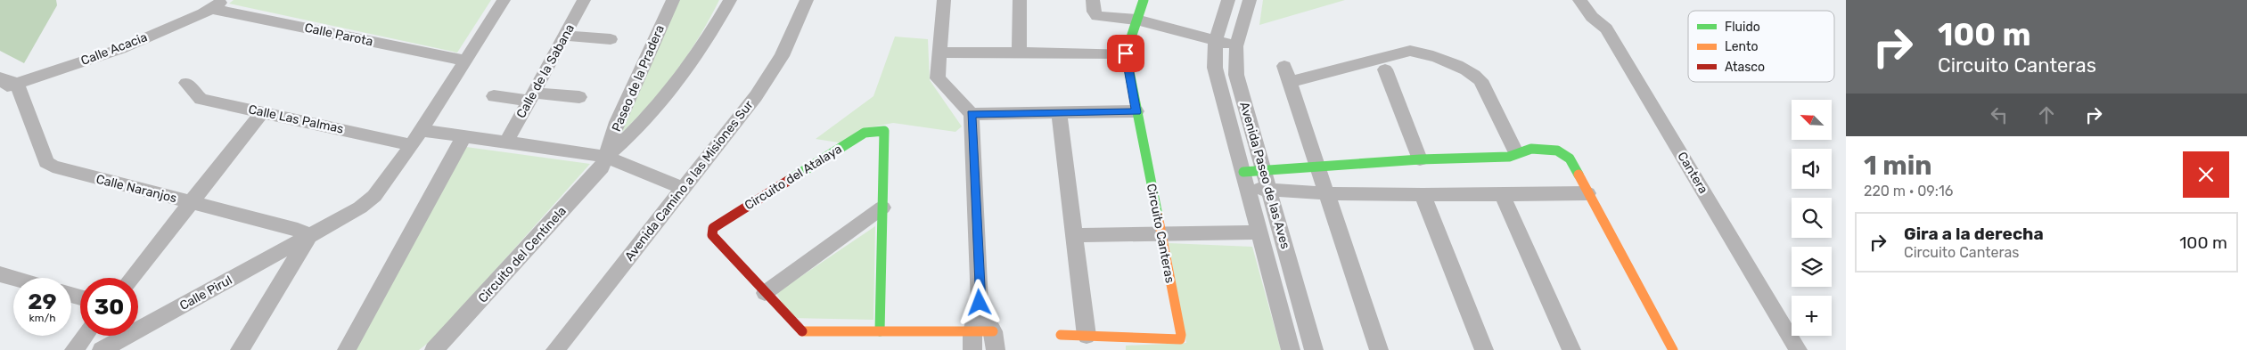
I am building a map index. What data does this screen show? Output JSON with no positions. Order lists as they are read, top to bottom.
{
  "streets": {
    "street": [
      "Calle Parota",
      "Calle Acacia",
      "Calle de la Sabana",
      "Paseo de la Pradera",
      "Calle Las Palmas",
      "Cantera",
      "Avenida Paseo de las Aves",
      "Circuito del Atalaya",
      "Avenida Camino a las Misiones Sur",
      "Calle Naranjos",
      "Circuito Canteras",
      "Circuito del Centinela",
      "Calle Pirul"
    ]
  },
  "crossings": [
    ["Calle Parota", "Calle Acacia"],
    ["Calle Parota", "Calle Pirul"],
    ["Calle Acacia", "Calle Naranjos"],
    ["Paseo de la Pradera", "Circuito del Centinela"],
    ["Calle Las Palmas", "Calle Pirul"],
    ["Calle Naranjos", "Calle Pirul"]
  ],
  "legend": ["Fluido", "Lento", "Atasco"],
  "north": "top left",
  "page": {
    "turn": ["100 m", "Circuito Canteras"],
    "map_buttons": "+",
    "heading": ["1 min", "220 m · 09:16"],
    "list": [
      {
        "name": "Gira a la derecha",
        "note": "Circuito Canteras",
        "value": "100 m"
      }
    ],
    "speed": "29 km/h",
    "limit": "30"
  }
}
